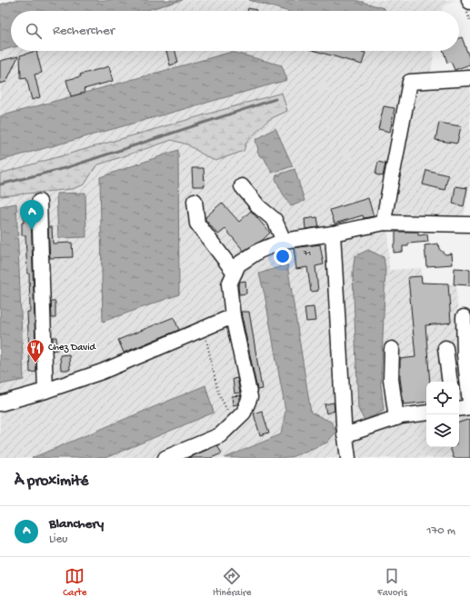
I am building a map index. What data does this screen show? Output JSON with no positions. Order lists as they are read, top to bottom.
{
  "places": {
    "restaurant": ["Chez David"]
  },
  "house_numbers": ["71"],
  "page": {
    "search": "Rechercher",
    "pins": "A",
    "heading": "À proximité",
    "list": [
      {
        "mark": "A",
        "name": "Blanchery",
        "note": "Lieu",
        "value": "170 m"
      }
    ],
    "nav": ["Carte", "Itinéraire", "Favoris"]
  }
}
